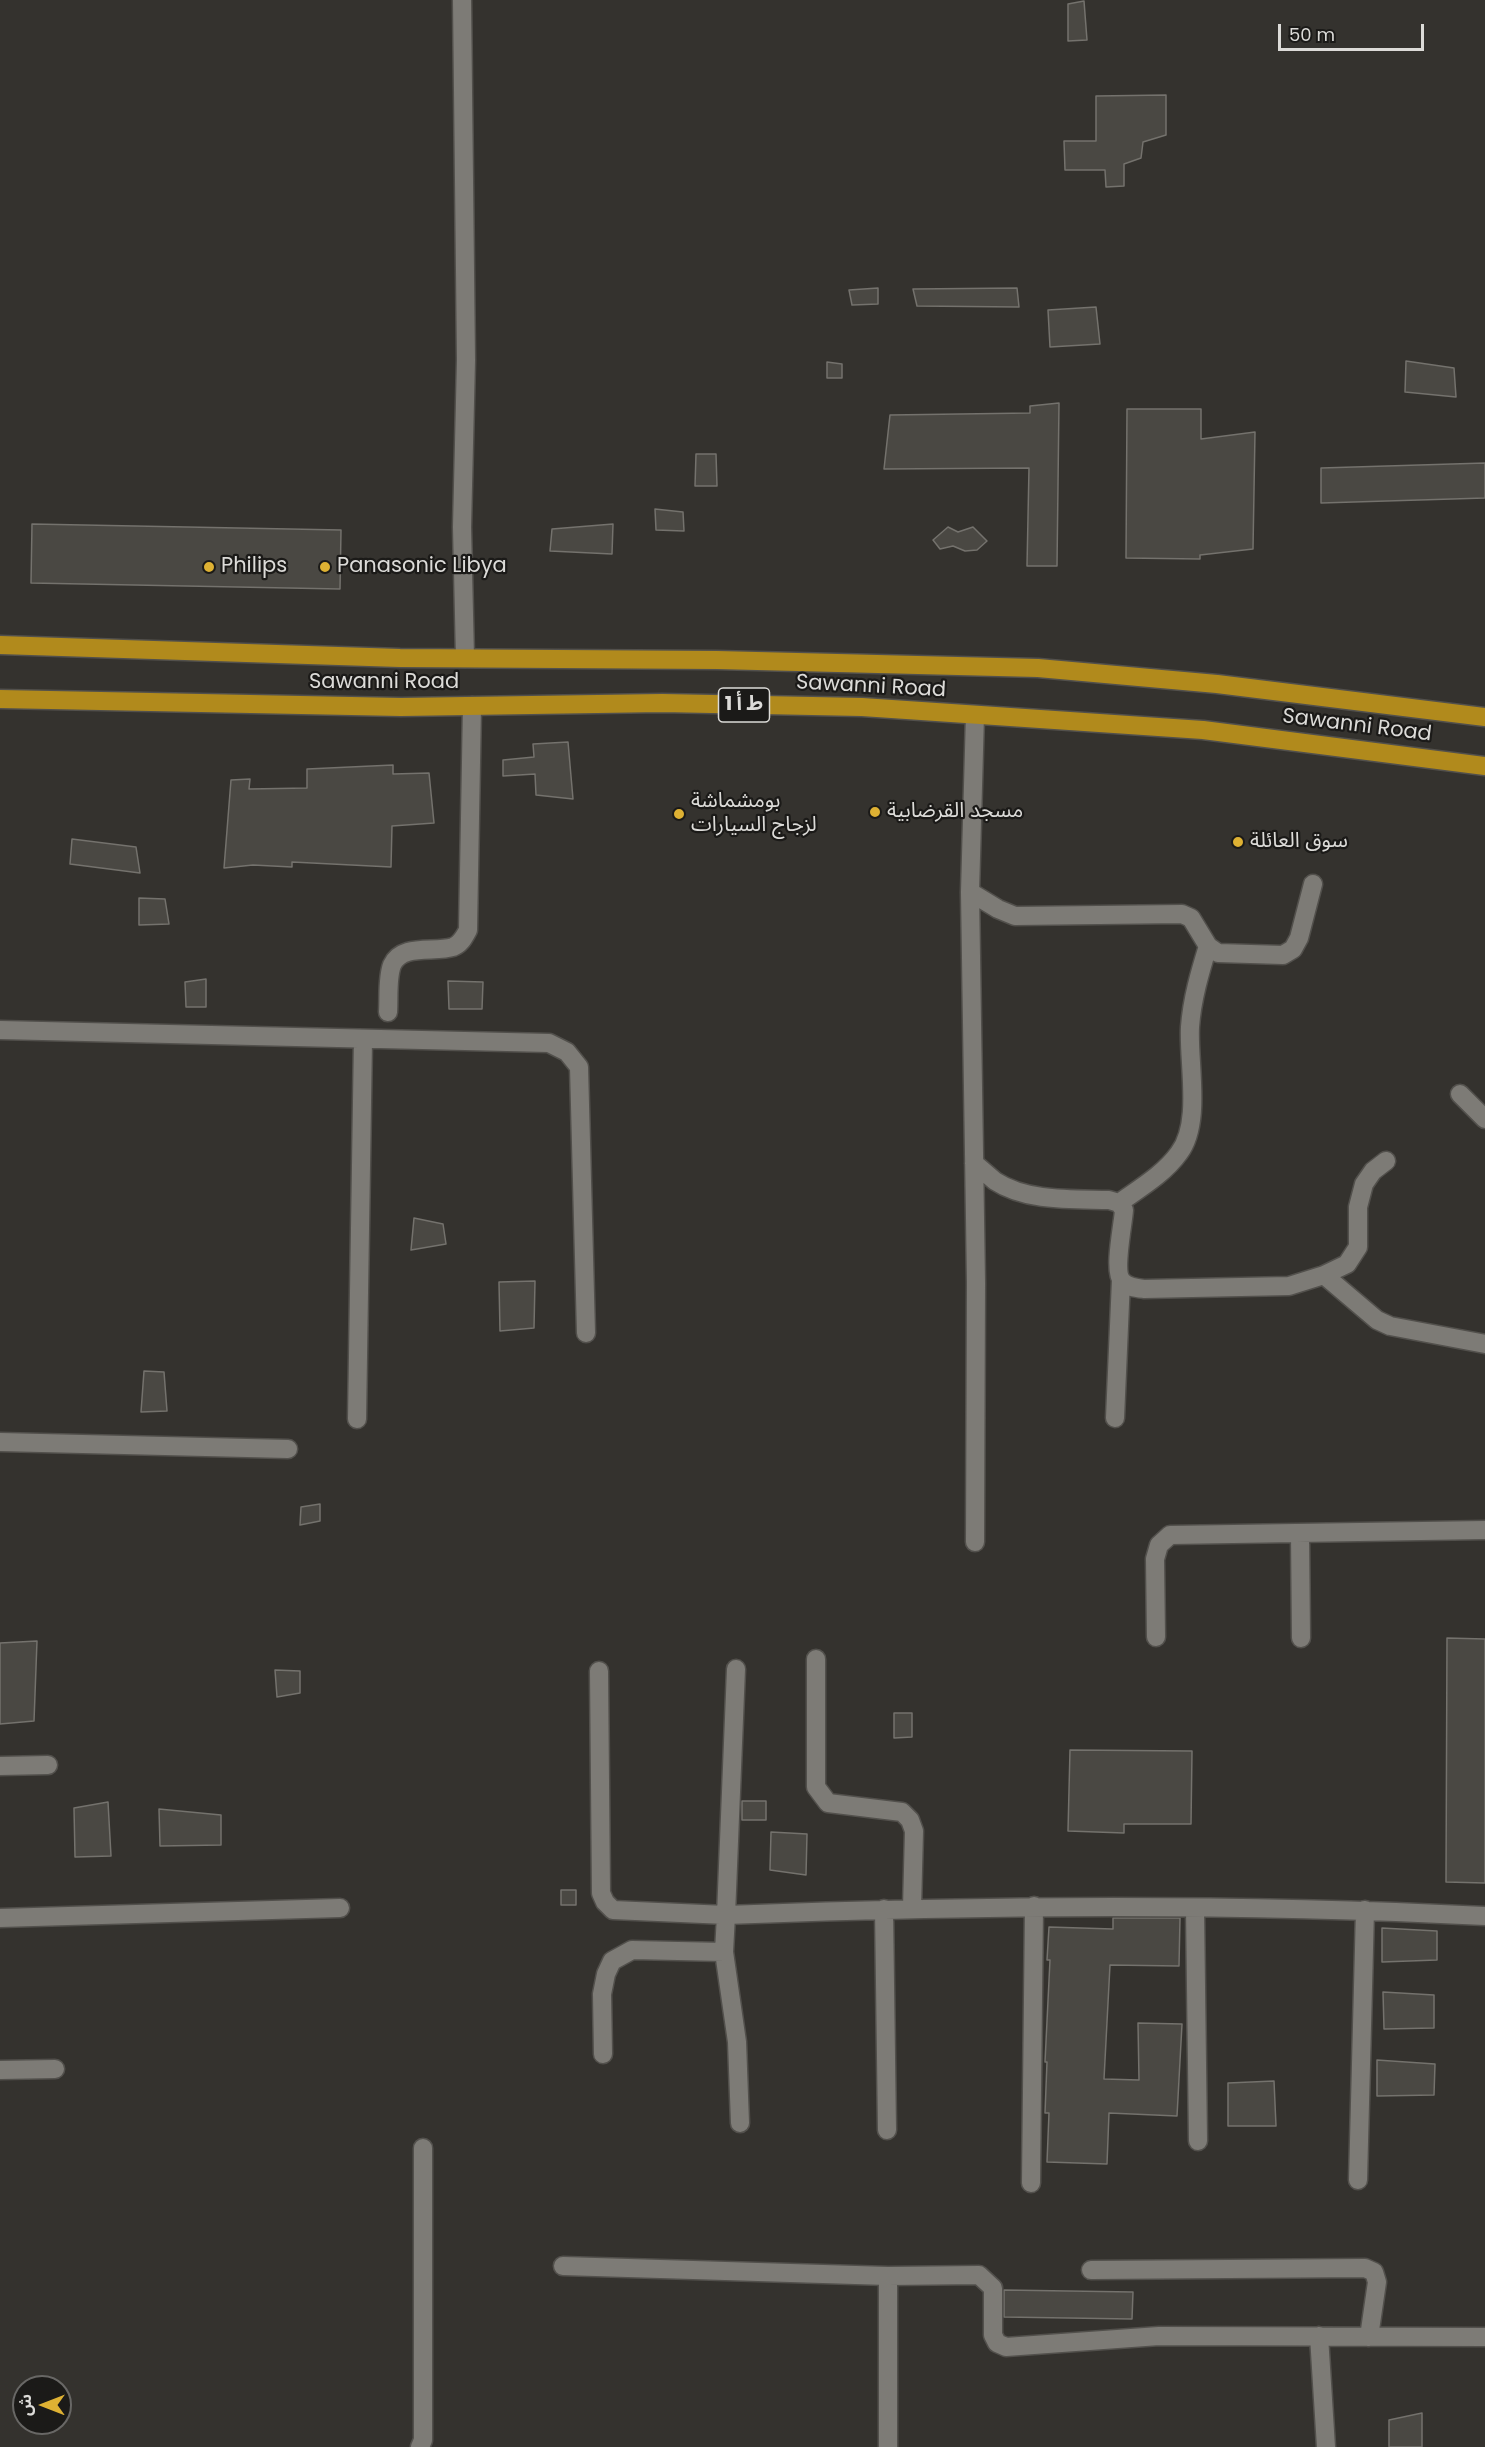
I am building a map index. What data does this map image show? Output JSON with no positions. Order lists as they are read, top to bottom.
{
  "streets": {
    "highway": ["Sawanni Road", "ط أ 1"]
  },
  "places": [
    "Philips",
    "Panasonic Libya",
    "مسجد القرضابية",
    "بومشماشة لزجاج السيارات",
    "سوق العائلة"
  ],
  "scale_bar": "50 m",
  "north": "left"
}
